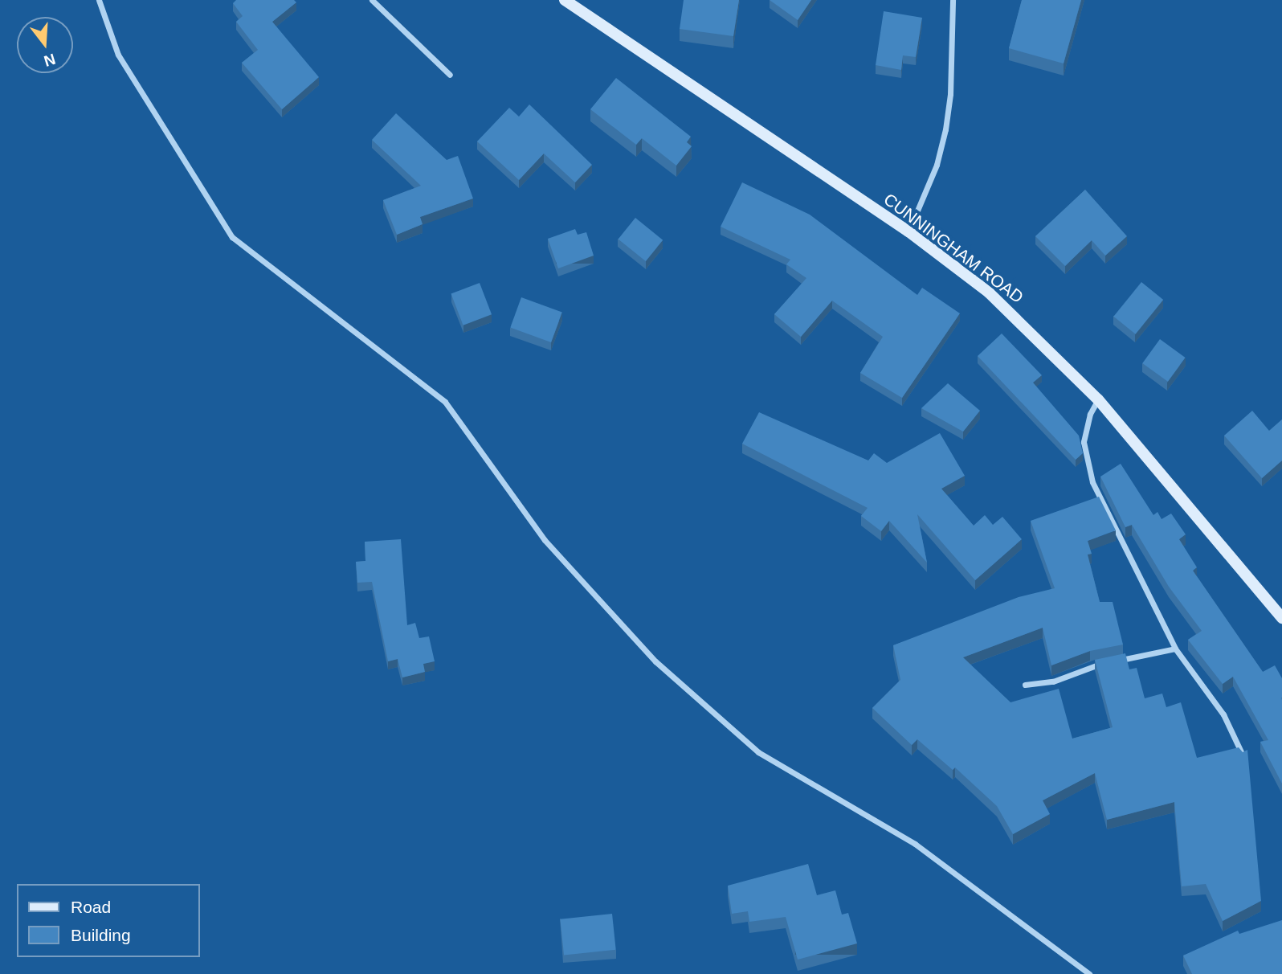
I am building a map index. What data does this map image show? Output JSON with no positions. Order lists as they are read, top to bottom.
{
  "streets": {
    "main road": ["CUNNINGHAM ROAD"]
  },
  "legend": ["Road", "Building"],
  "north": "bottom"
}
